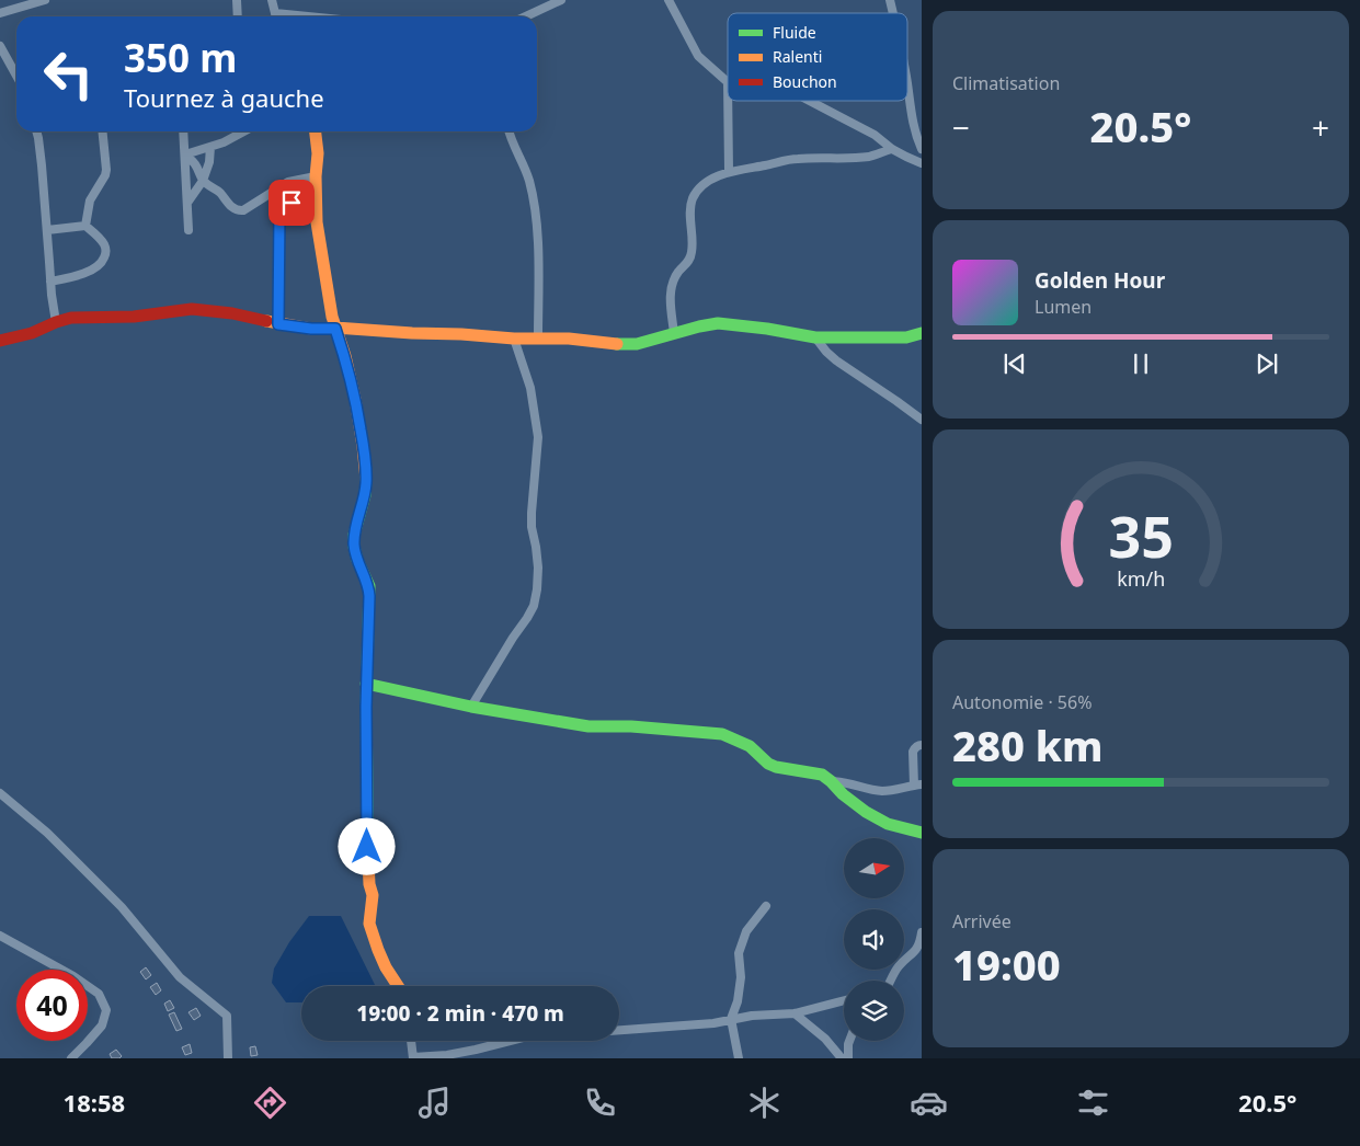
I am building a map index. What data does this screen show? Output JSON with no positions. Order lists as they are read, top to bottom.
{
  "legend": ["Fluide", "Ralenti", "Bouchon"],
  "north": "right",
  "page": {
    "tile": [
      "Climatisation",
      ["Autonomie · 56%", "280 km"],
      ["Arrivée", "19:00"]
    ],
    "turn": ["350 m", "Tournez à gauche"],
    "heat": ["−", "20.5°", "+"],
    "song": ["Golden Hour", "Lumen"],
    "limit": "40",
    "trip": "19:00 · 2 min · 470 m",
    "tabs": ["18:58", "20.5°"],
    "gauge": ["35", "km/h"]
  }
}
